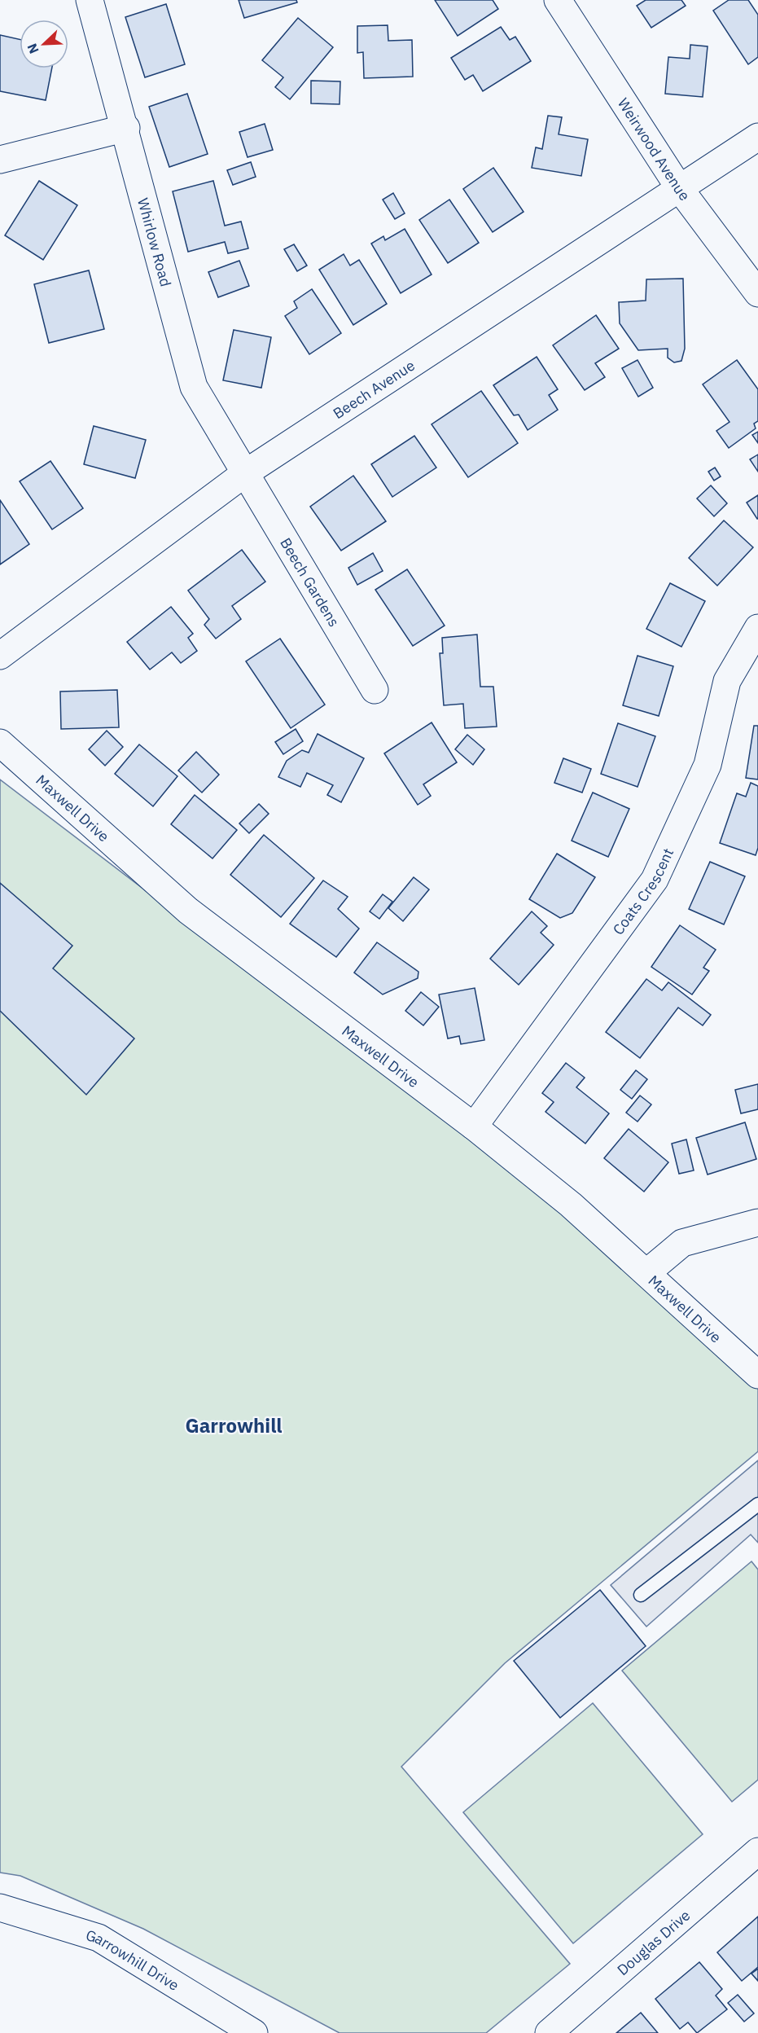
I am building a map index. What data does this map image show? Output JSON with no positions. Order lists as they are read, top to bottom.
{
  "streets": {
    "street": [
      "Weirwood Avenue",
      "Whirlow Road",
      "Beech Avenue",
      "Beech Gardens",
      "Maxwell Drive",
      "Coats Crescent",
      "Douglas Drive",
      "Garrowhill Drive"
    ]
  },
  "crossings": [
    ["Weirwood Avenue", "Beech Avenue"],
    ["Whirlow Road", "Beech Avenue"],
    ["Whirlow Road", "Beech Gardens"],
    ["Beech Avenue", "Beech Gardens"],
    ["Maxwell Drive", "Coats Crescent"]
  ],
  "districts": ["Garrowhill"],
  "north": "bottom left"
}
